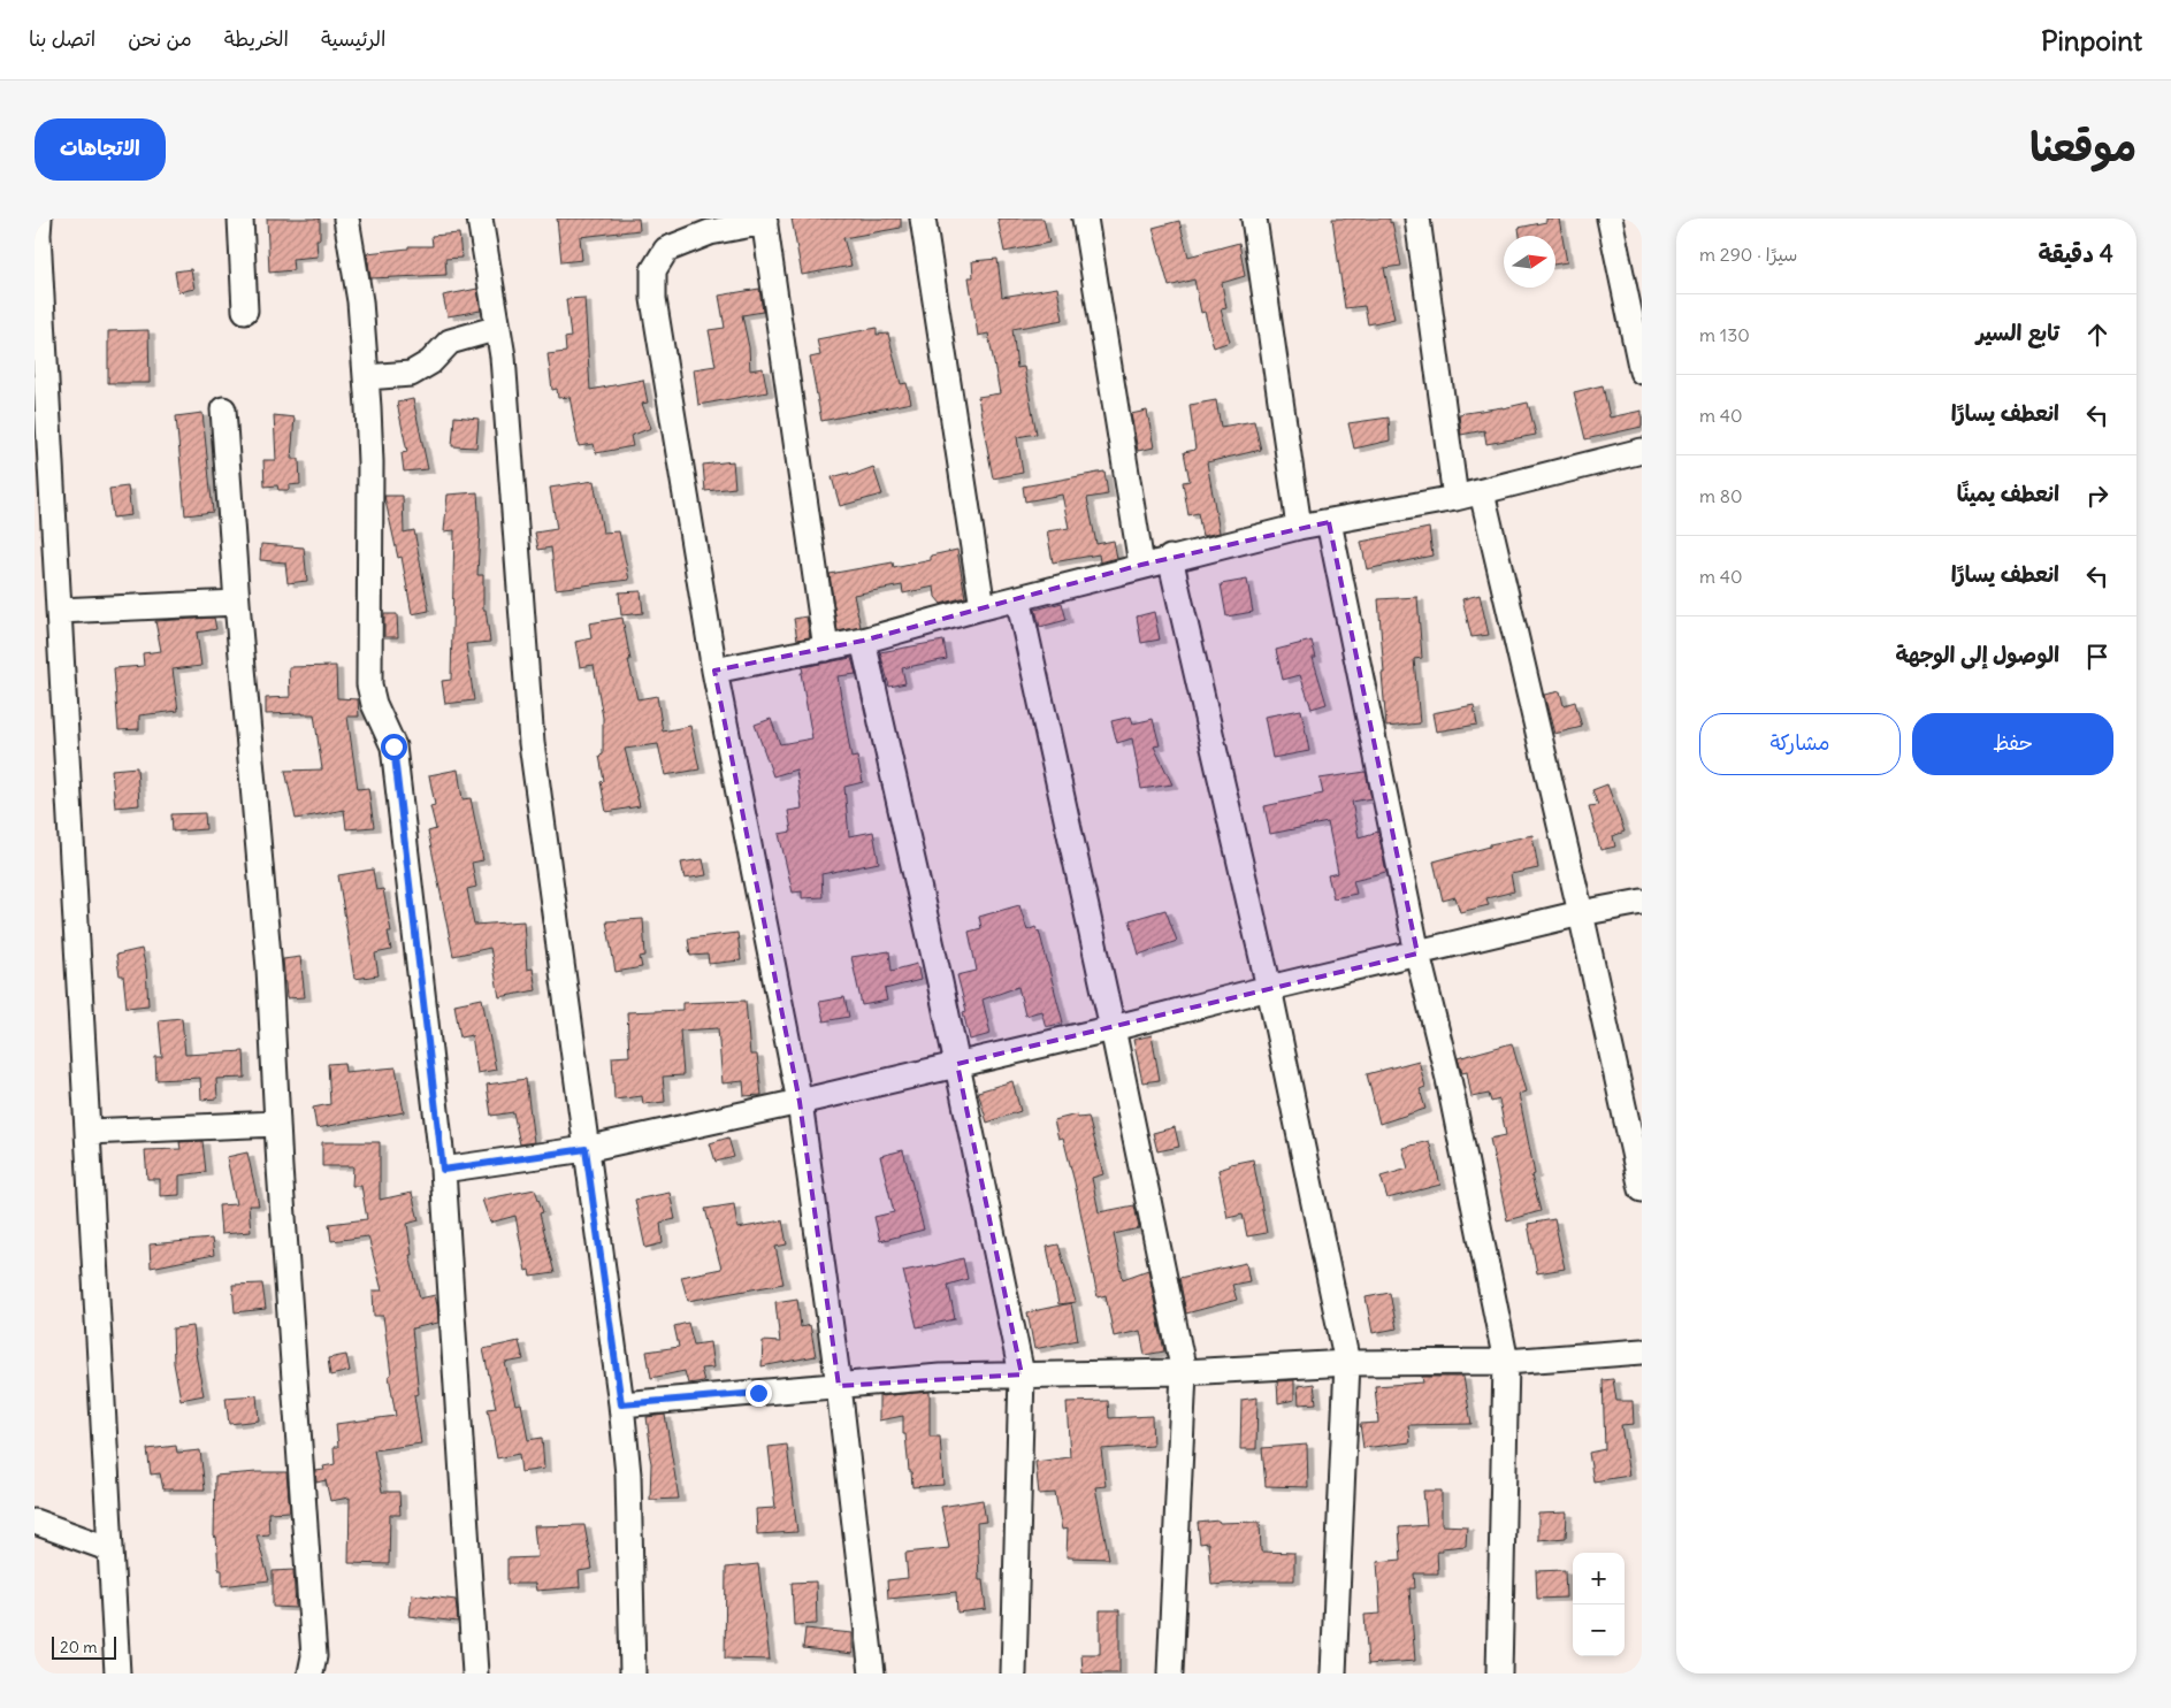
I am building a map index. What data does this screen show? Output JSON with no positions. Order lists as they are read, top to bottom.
{
  "scale_bar": "20 m",
  "north": "right",
  "page": {
    "header": "Pinpoint",
    "nav": [
      "الرئيسية",
      "الخريطة",
      "من نحن",
      "اتصل بنا"
    ],
    "title": "موقعنا",
    "buttons": [
      "الاتجاهات",
      ["حفظ", "مشاركة"]
    ],
    "heading": ["4 دقيقة", "سيرًا · 290 m"],
    "list": [
      ["تابع السير", "130 m"],
      ["انعطف يسارًا", "40 m"],
      ["انعطف يمينًا", "80 m"],
      ["انعطف يسارًا", "40 m"],
      "الوصول إلى الوجهة"
    ],
    "map_buttons": ["+", "−"],
    "scale": "20 m"
  }
}
